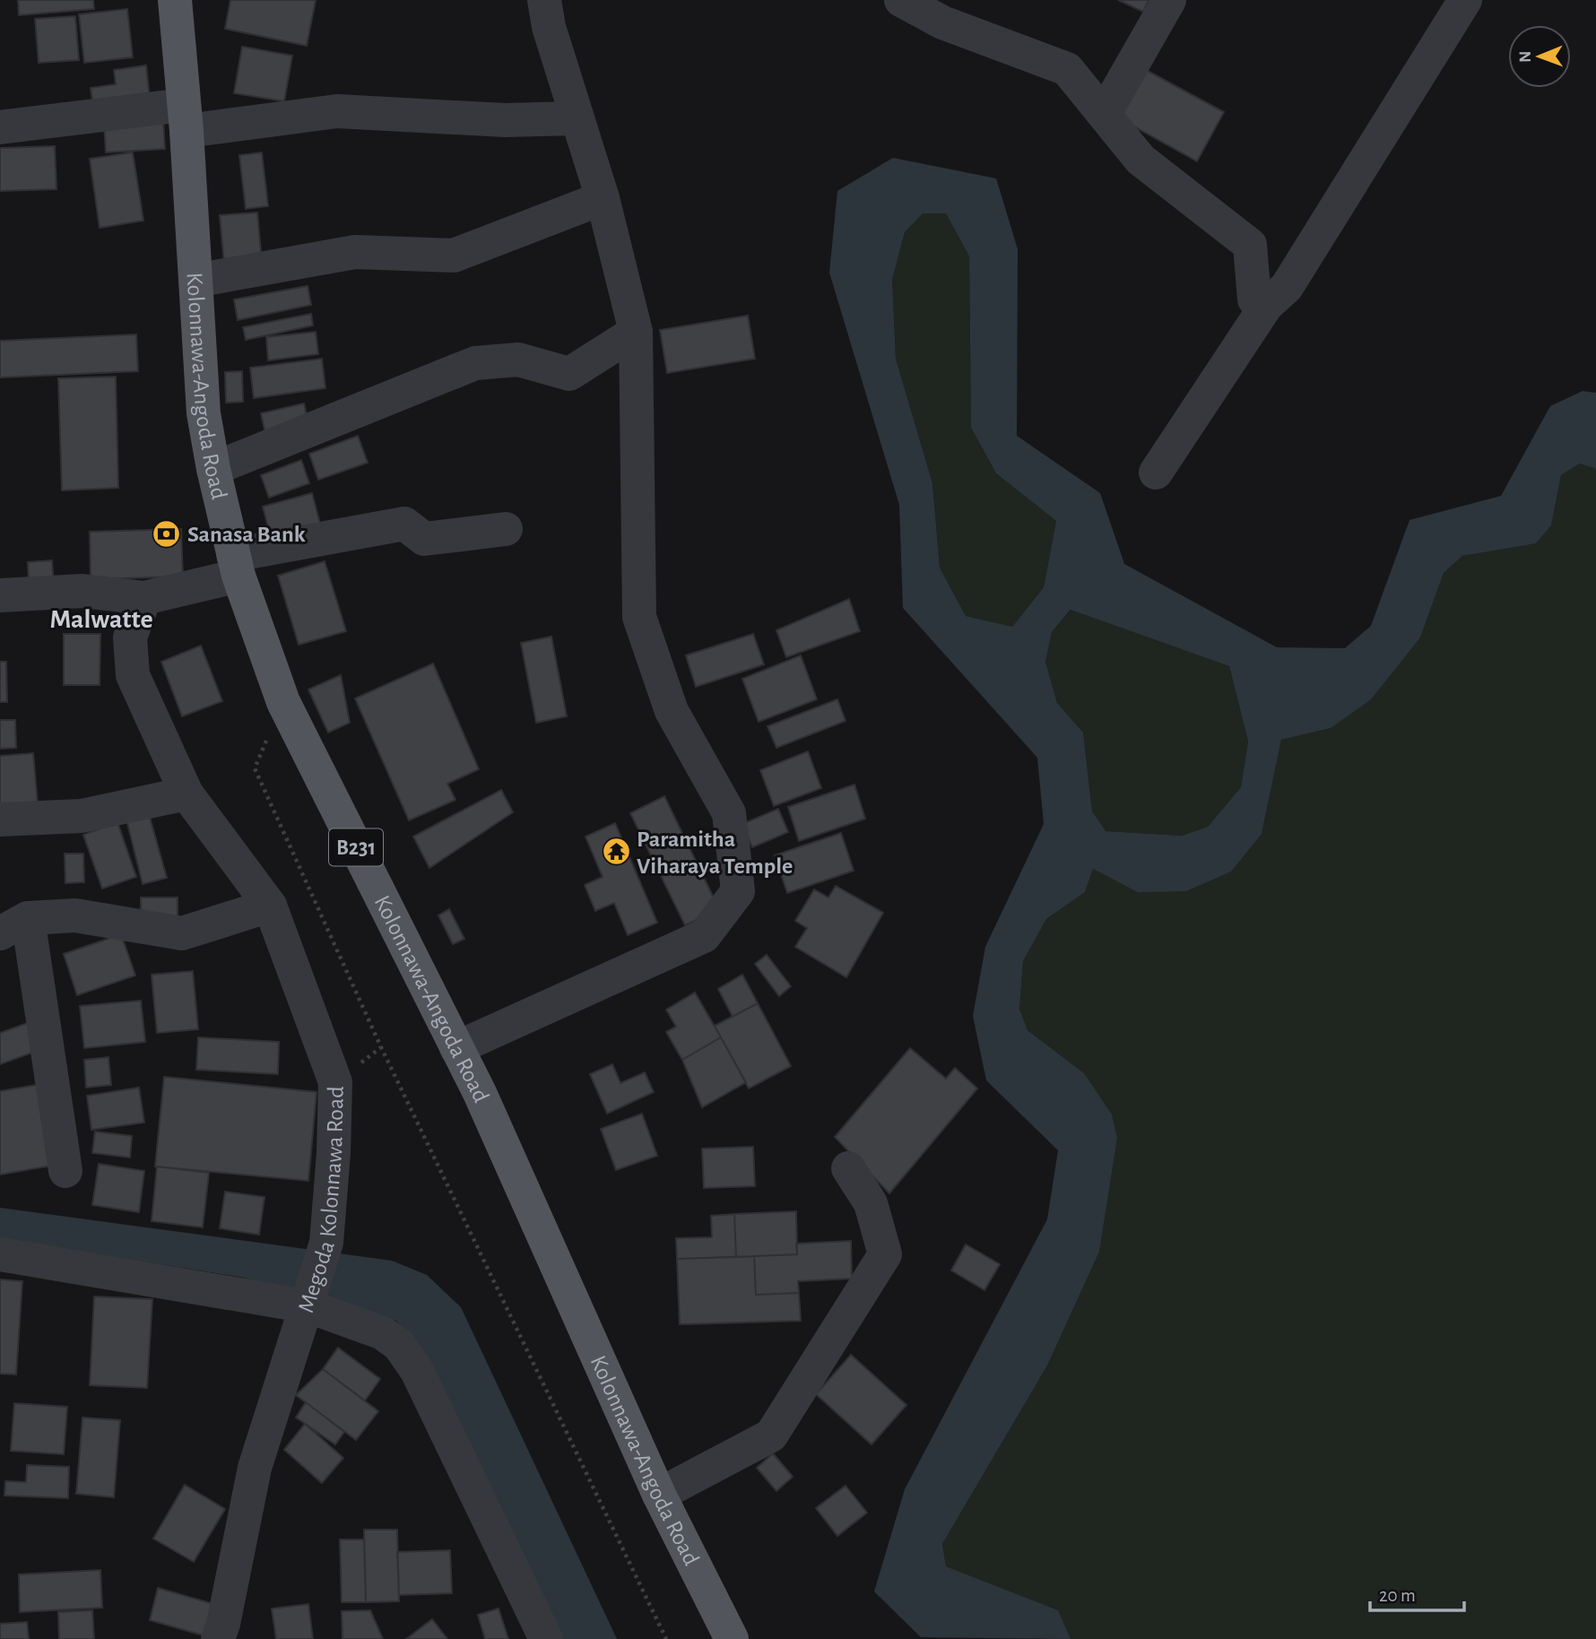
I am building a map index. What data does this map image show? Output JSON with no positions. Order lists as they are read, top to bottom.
{
  "streets": {
    "main road": ["Kolonnawa-Angoda Road", "B231"],
    "street": ["Megoda Kolonnawa Road"]
  },
  "districts": ["Malwatte"],
  "places": {
    "bank": ["Sanasa Bank"],
    "temple": ["Paramitha Viharaya Temple"]
  },
  "scale_bar": "20 m",
  "north": "left"
}
